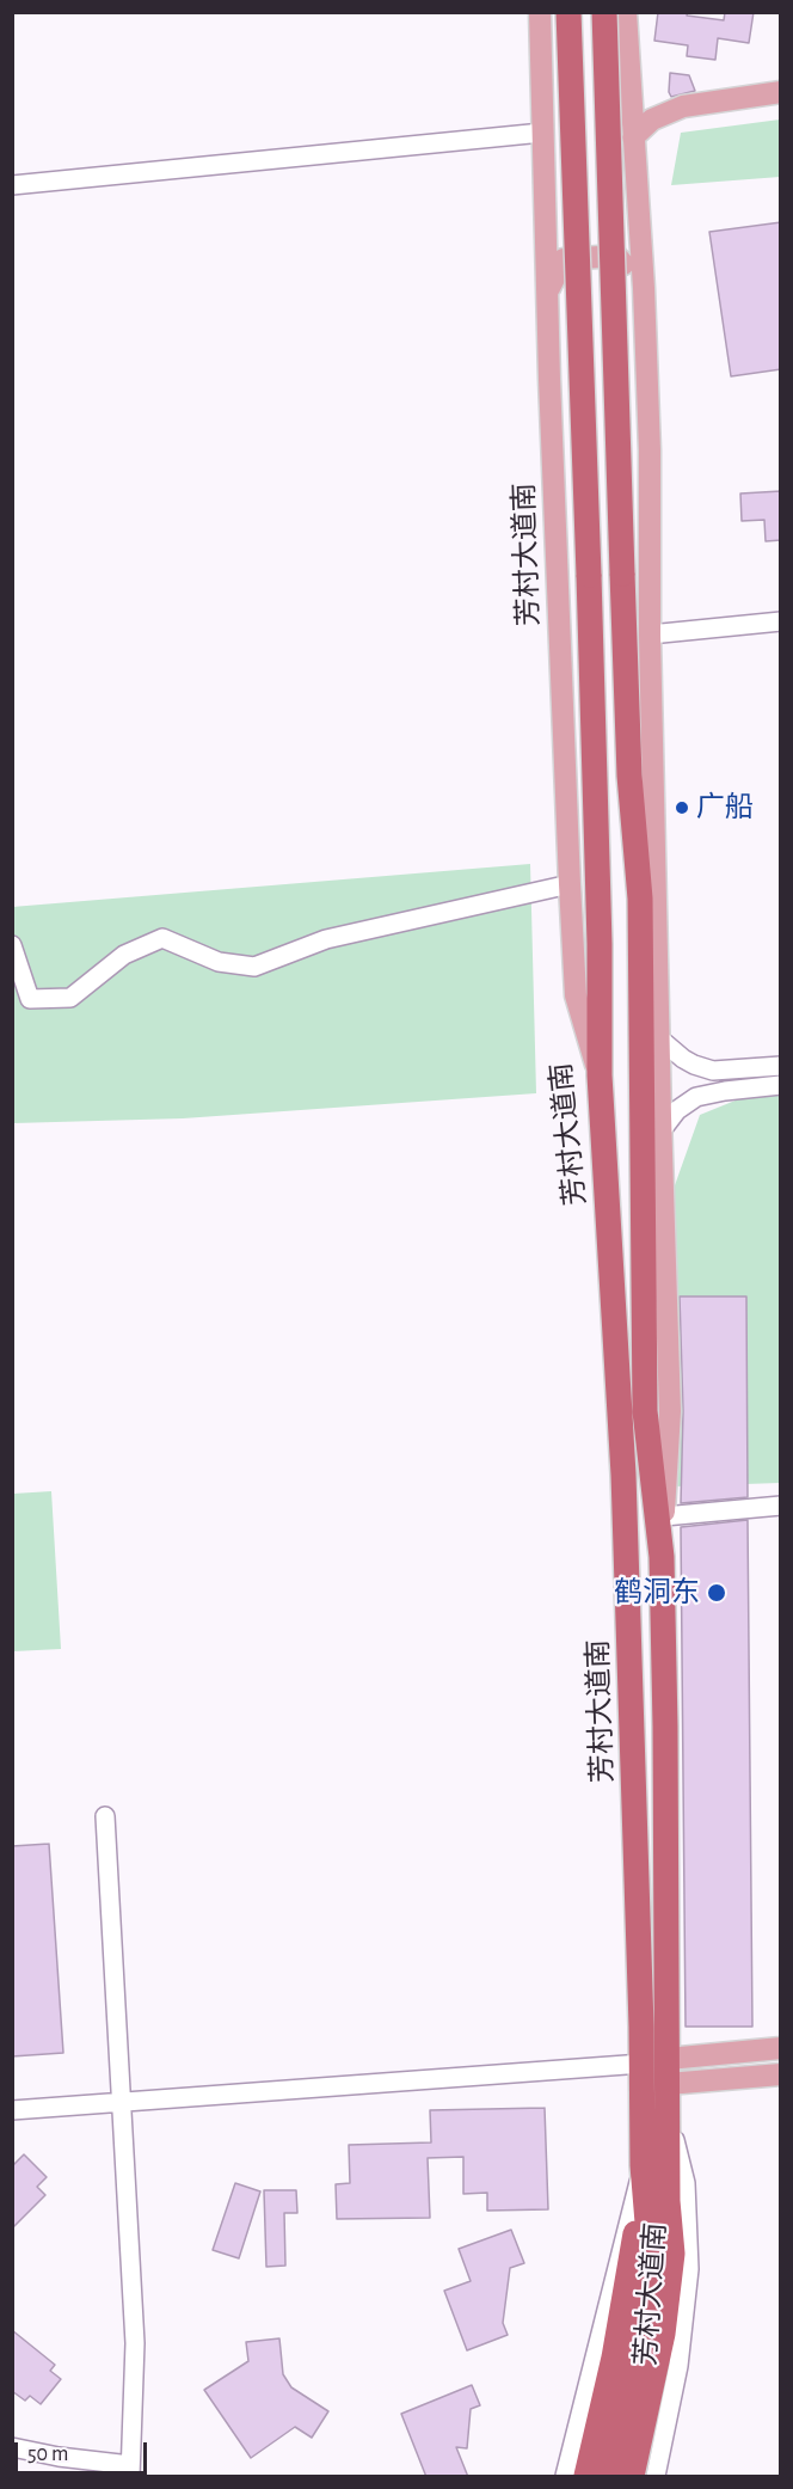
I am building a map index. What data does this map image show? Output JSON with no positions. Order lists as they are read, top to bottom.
{
  "streets": {
    "highway": ["芳村大道南"]
  },
  "places": ["广船", "鹤洞东"],
  "scale_bar": "50 m"
}
